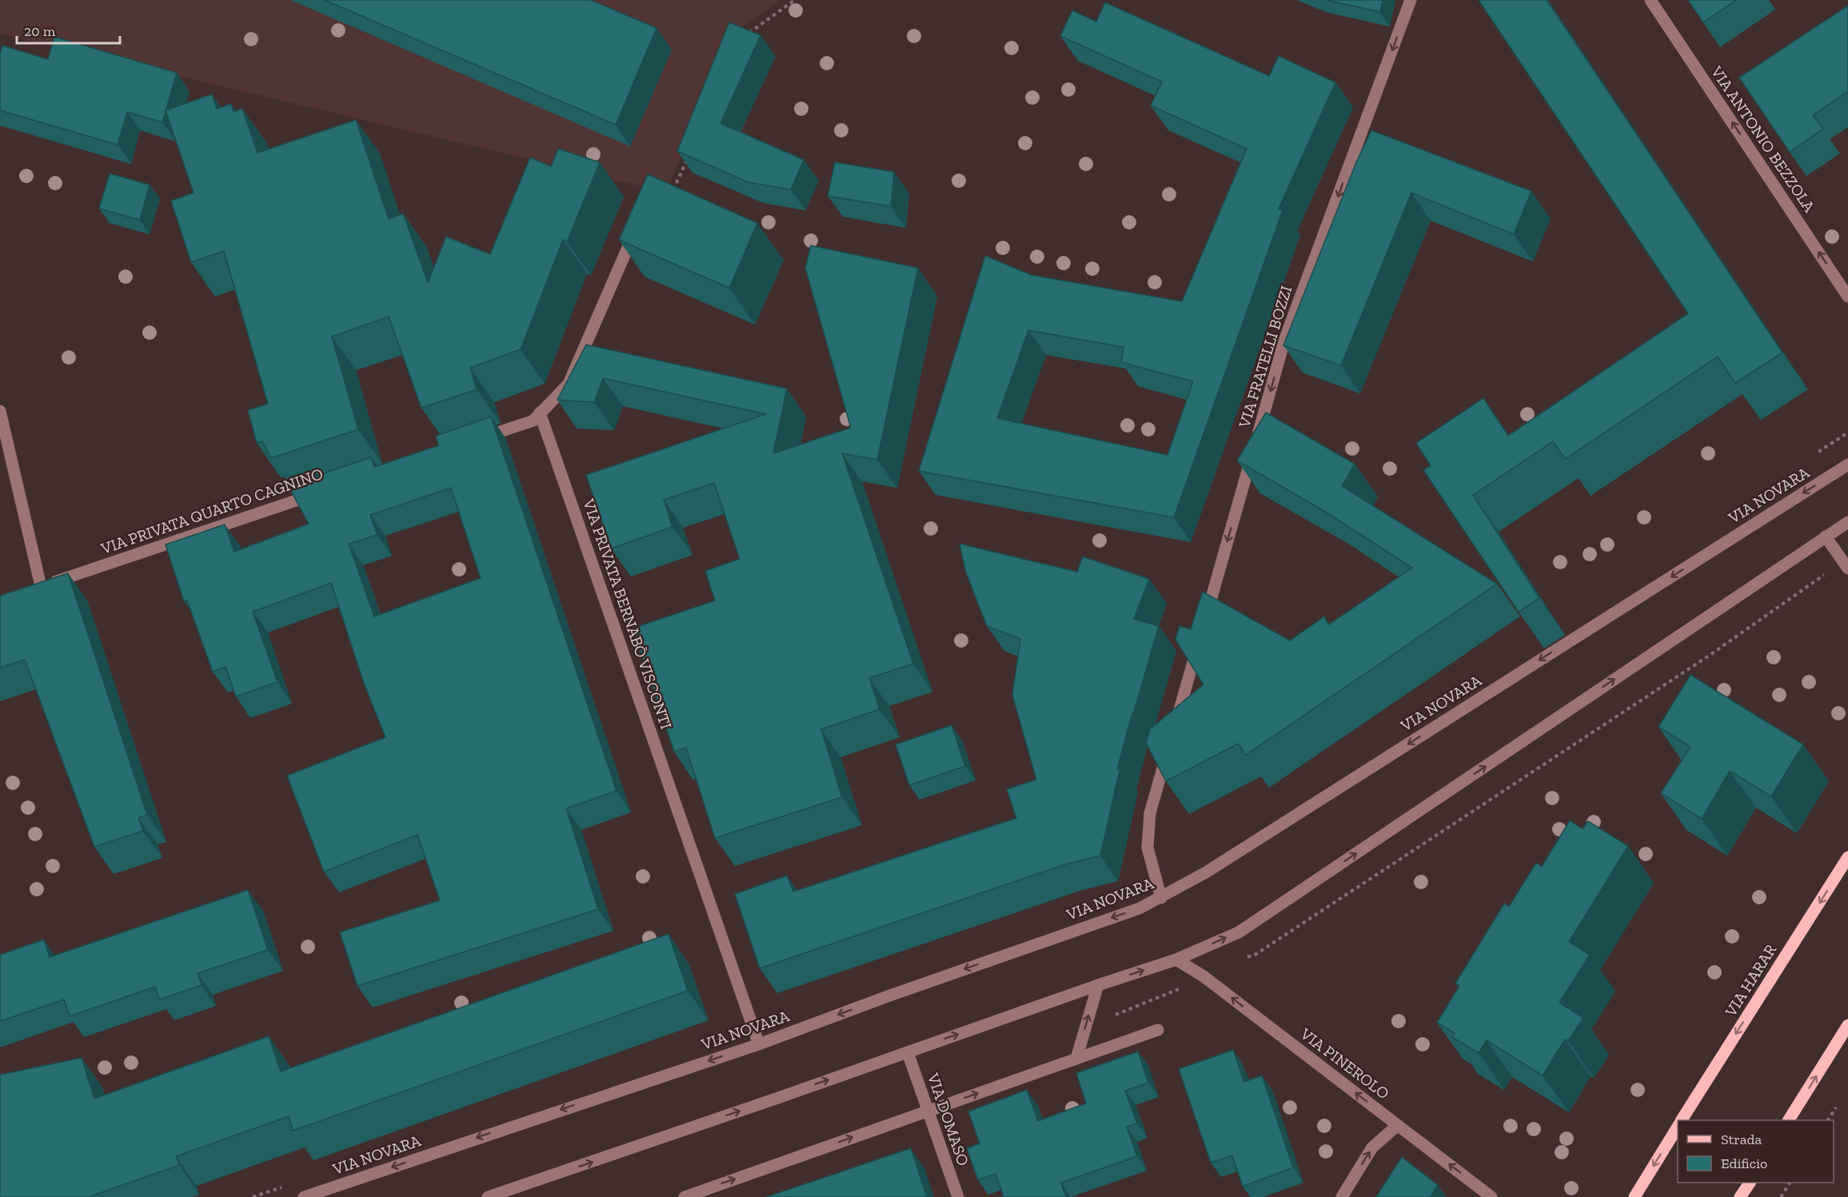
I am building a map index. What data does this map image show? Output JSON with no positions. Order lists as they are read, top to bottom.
{
  "streets": {
    "main road": ["VIA HARAR"],
    "street": [
      "VIA ANTONIO BEZZOLA",
      "VIA FRATELLI BOZZI",
      "VIA NOVARA",
      "VIA PRIVATA QUARTO CAGNINO",
      "VIA PRIVATA BERNABÒ VISCONTI",
      "VIA PINEROLO",
      "VIA DOMASO"
    ]
  },
  "crossings": [
    ["VIA NOVARA", "VIA PRIVATA BERNABÒ VISCONTI"]
  ],
  "one_way": ["VIA ANTONIO BEZZOLA", "VIA FRATELLI BOZZI", "VIA PINEROLO"],
  "legend": ["Strada", "Edificio"],
  "scale_bar": "20 m"
}
